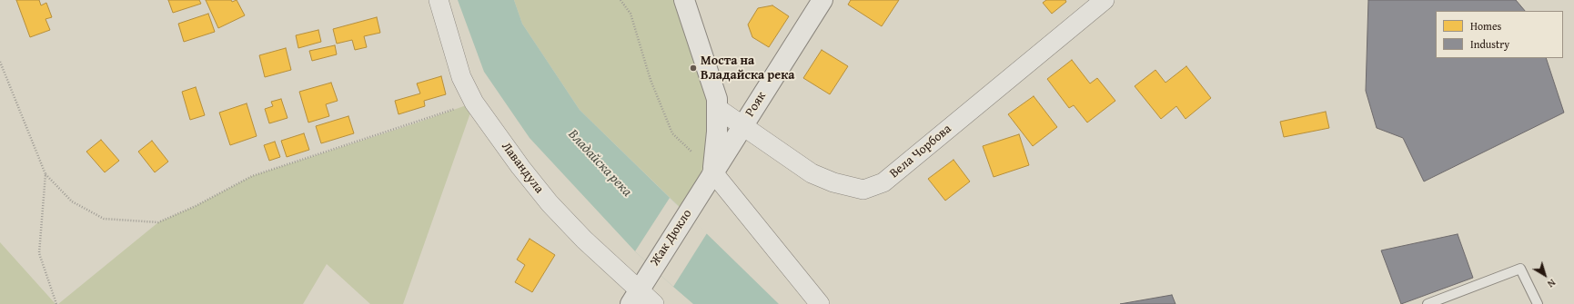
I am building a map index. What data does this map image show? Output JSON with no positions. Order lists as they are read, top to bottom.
{
  "streets": {
    "street": [
      "Рояк",
      "Вела Чорбова",
      "Лавандула",
      "Жак Дюкло"
    ]
  },
  "crossings": [
    ["Рояк", "Вела Чорбова"],
    ["Рояк", "Жак Дюкло"],
    ["Лавандула", "Жак Дюкло"]
  ],
  "water": ["Владайска река"],
  "places": ["Моста на Владайска река"],
  "legend": ["Homes", "Industry"],
  "north": "bottom right"
}
